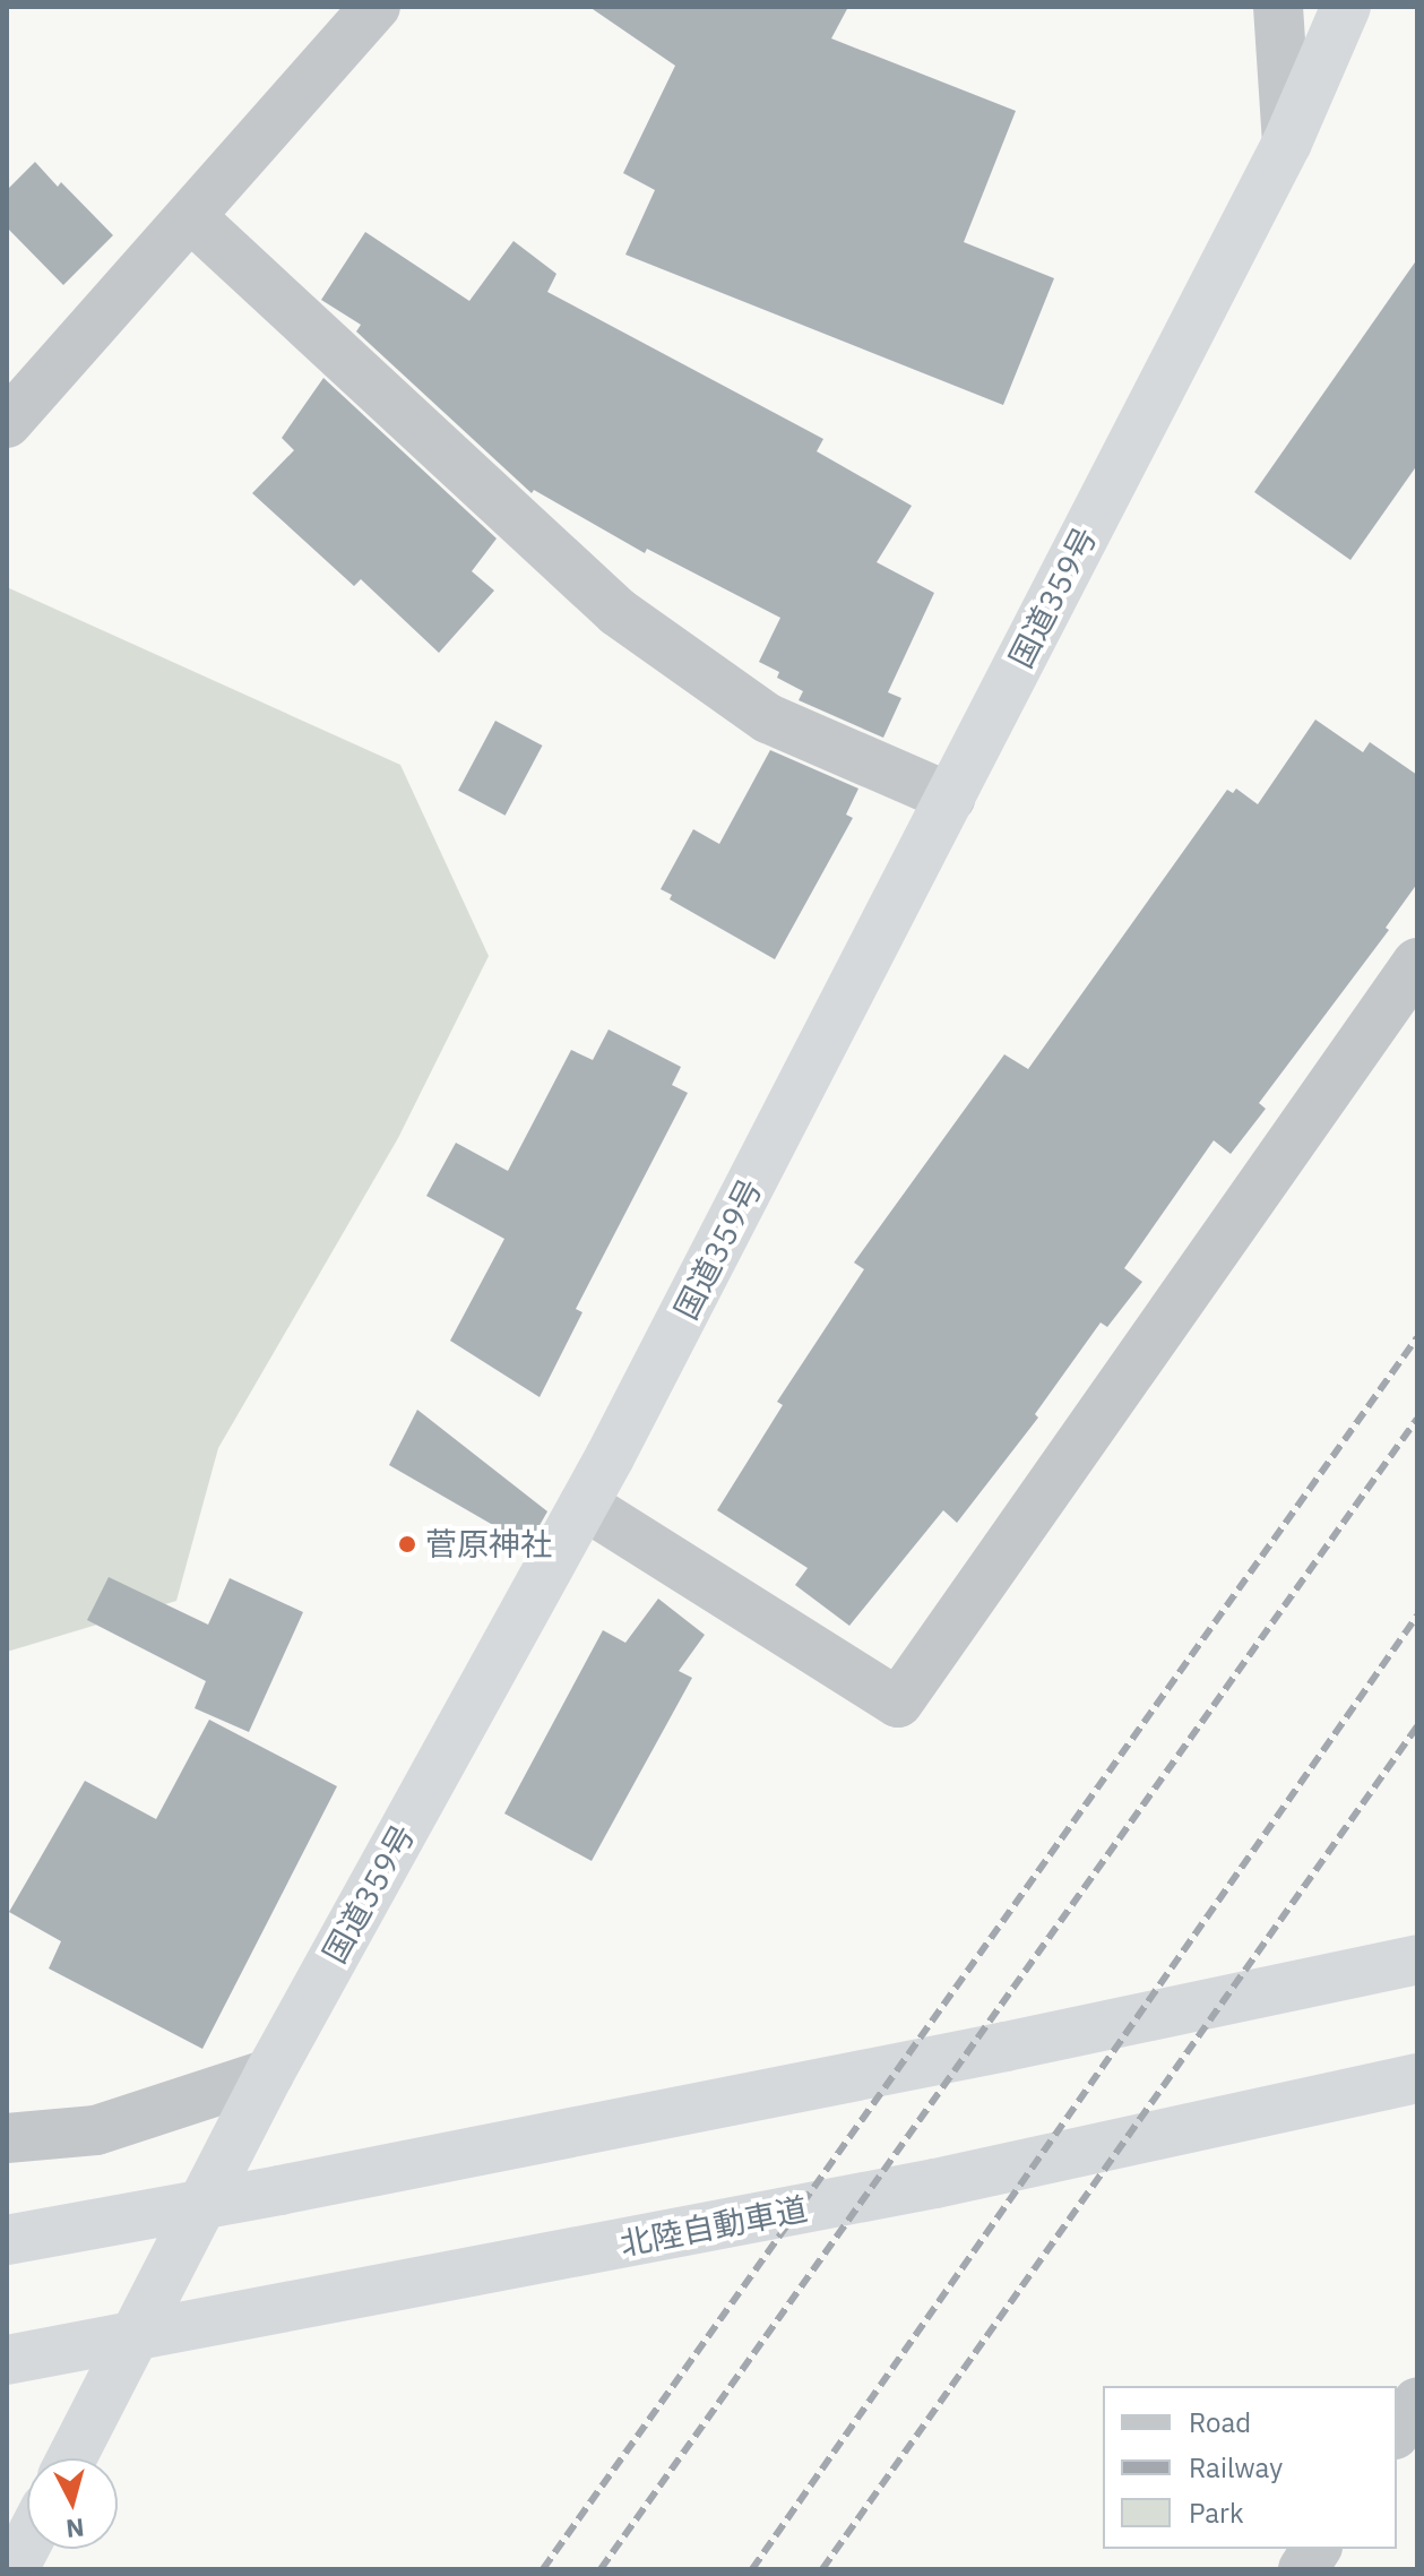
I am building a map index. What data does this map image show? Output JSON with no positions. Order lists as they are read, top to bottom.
{
  "streets": {
    "highway": ["国道359号", "北陸自動車道"]
  },
  "places": ["菅原神社"],
  "legend": ["Road", "Railway", "Park"],
  "north": "bottom"
}
